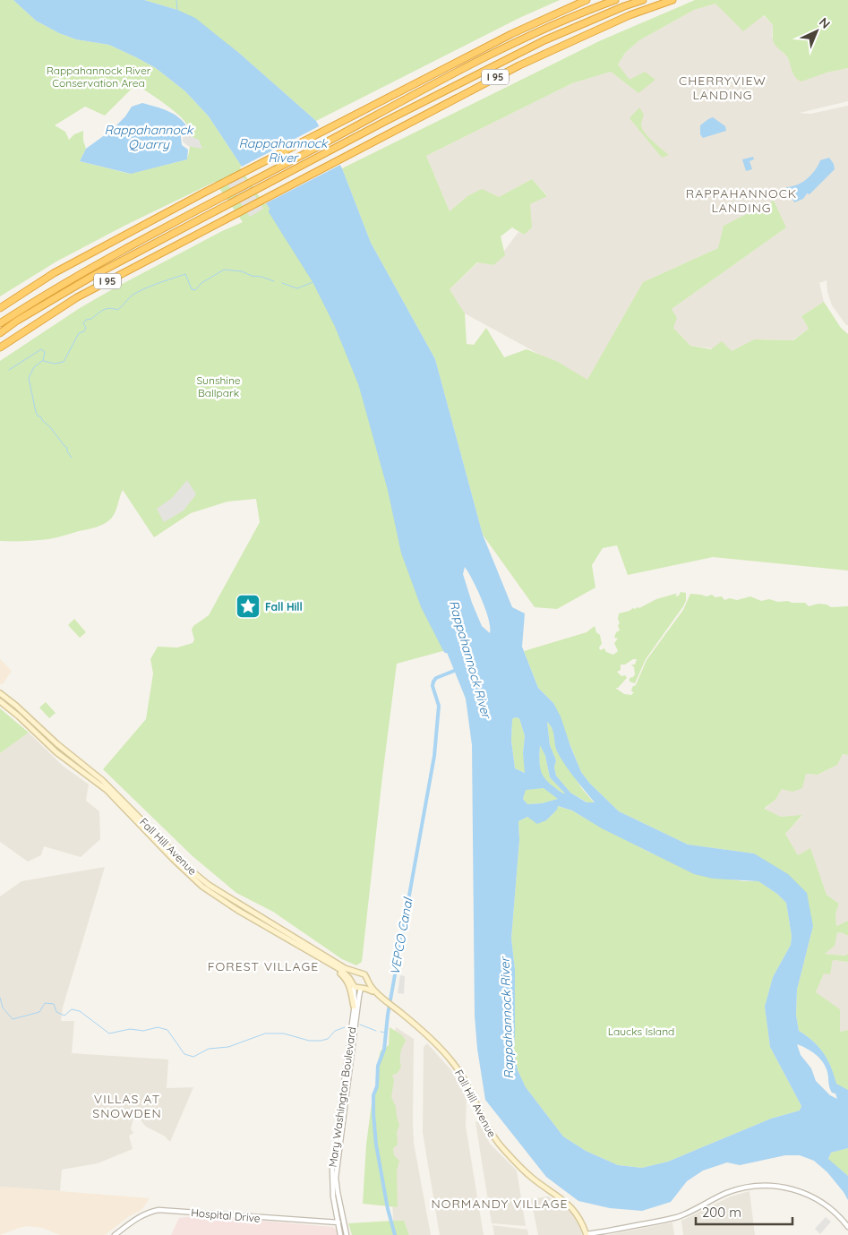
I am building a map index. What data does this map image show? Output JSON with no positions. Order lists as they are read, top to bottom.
{
  "streets": {
    "highway": ["I 95"],
    "main road": ["Fall Hill Avenue"],
    "street": ["Mary Washington Boulevard", "Hospital Drive"]
  },
  "crossings": [
    ["Fall Hill Avenue", "Mary Washington Boulevard"],
    ["Mary Washington Boulevard", "Hospital Drive"]
  ],
  "districts": [
    "CHERRYVIEW LANDING",
    "RAPPAHANNOCK LANDING",
    "FOREST VILLAGE",
    "VILLAS AT SNOWDEN",
    "NORMANDY VILLAGE"
  ],
  "water": ["Rappahannock Quarry", "Rappahannock River", "VEPCO Canal"],
  "parks": ["Rappahannock River Conservation Area", "Sunshine Ballpark", "Laucks Island"],
  "places": {
    "place": ["Fall Hill"]
  },
  "scale_bar": "200 m",
  "north": "top right"
}
